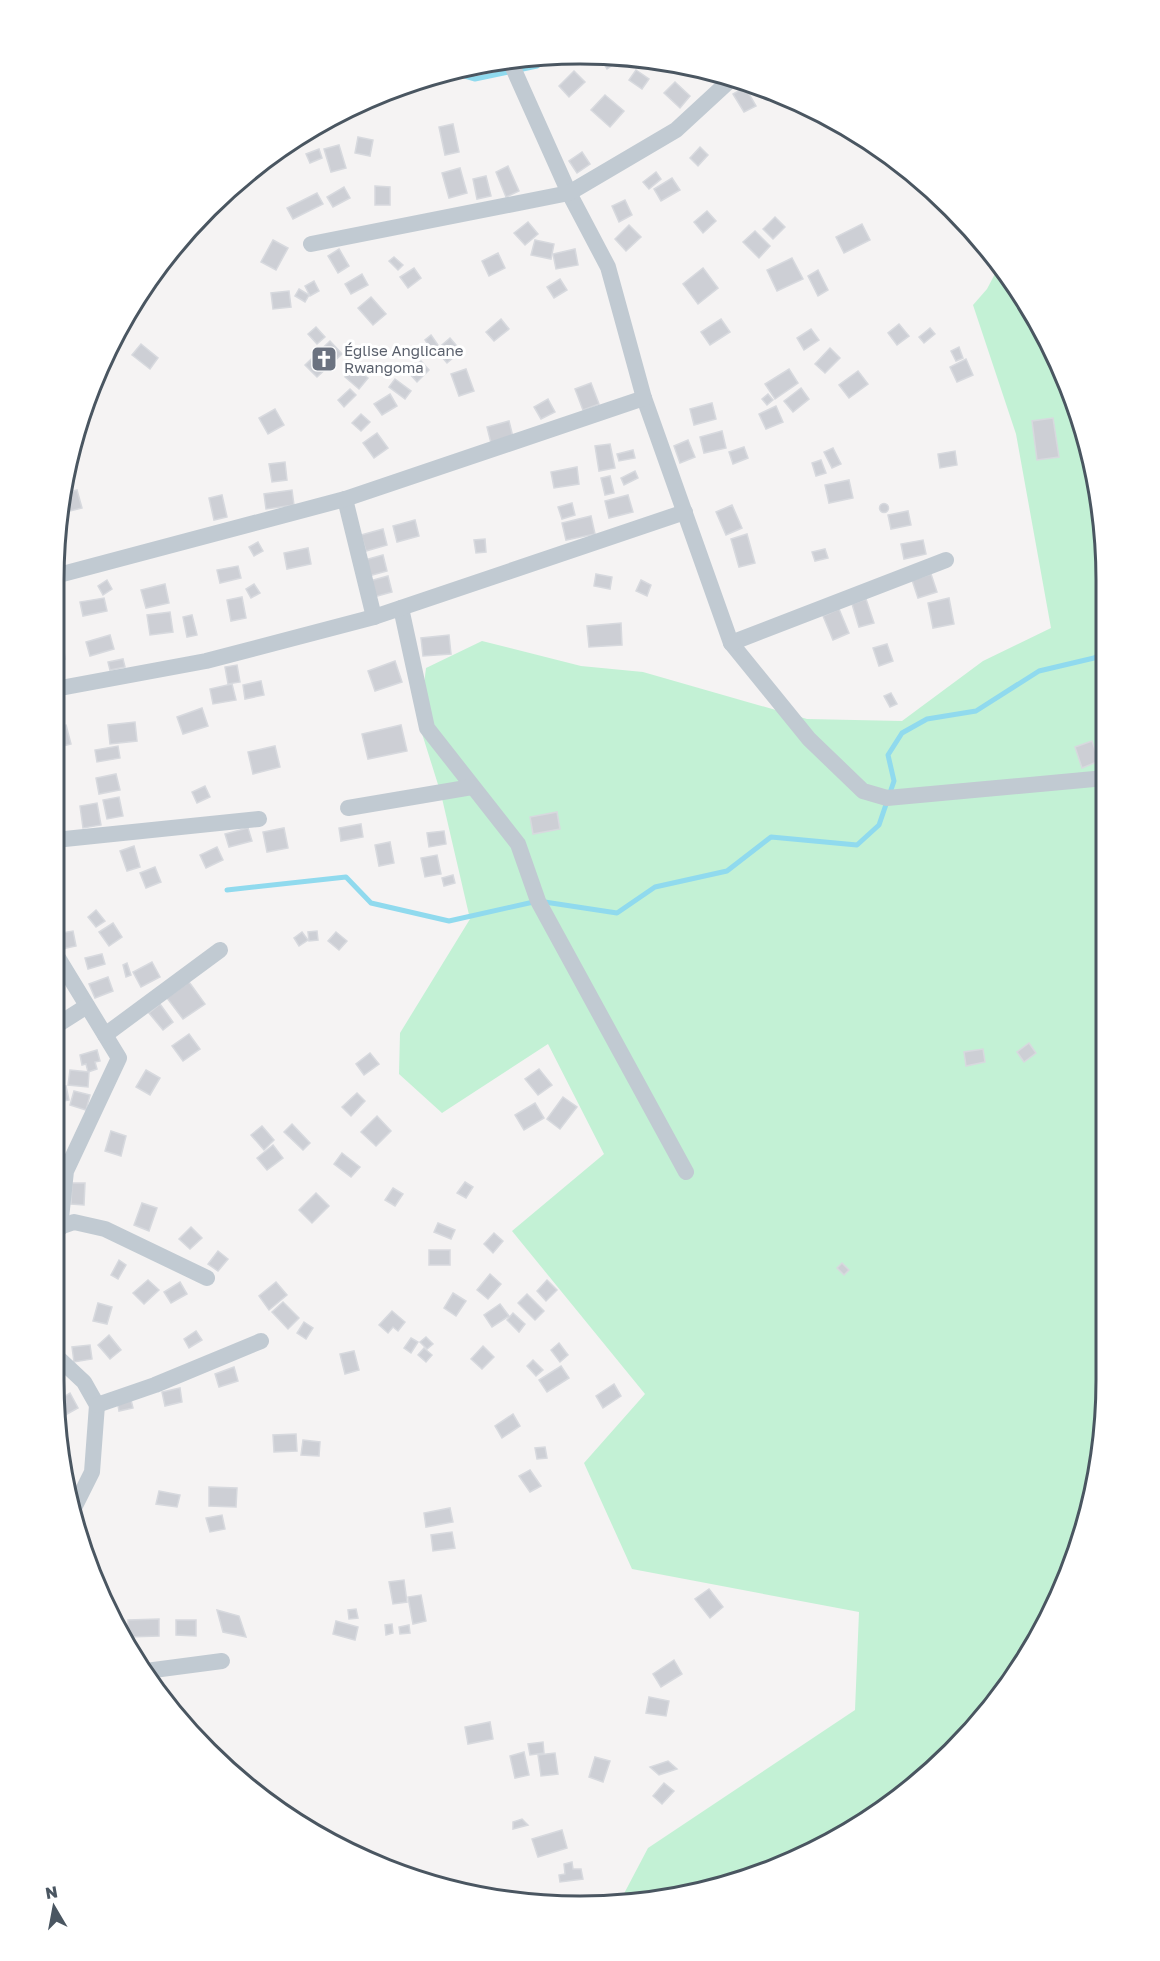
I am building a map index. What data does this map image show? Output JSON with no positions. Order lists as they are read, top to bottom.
{
  "places": {
    "church": ["Église Anglicane Rwangoma"]
  },
  "north": "top"
}
